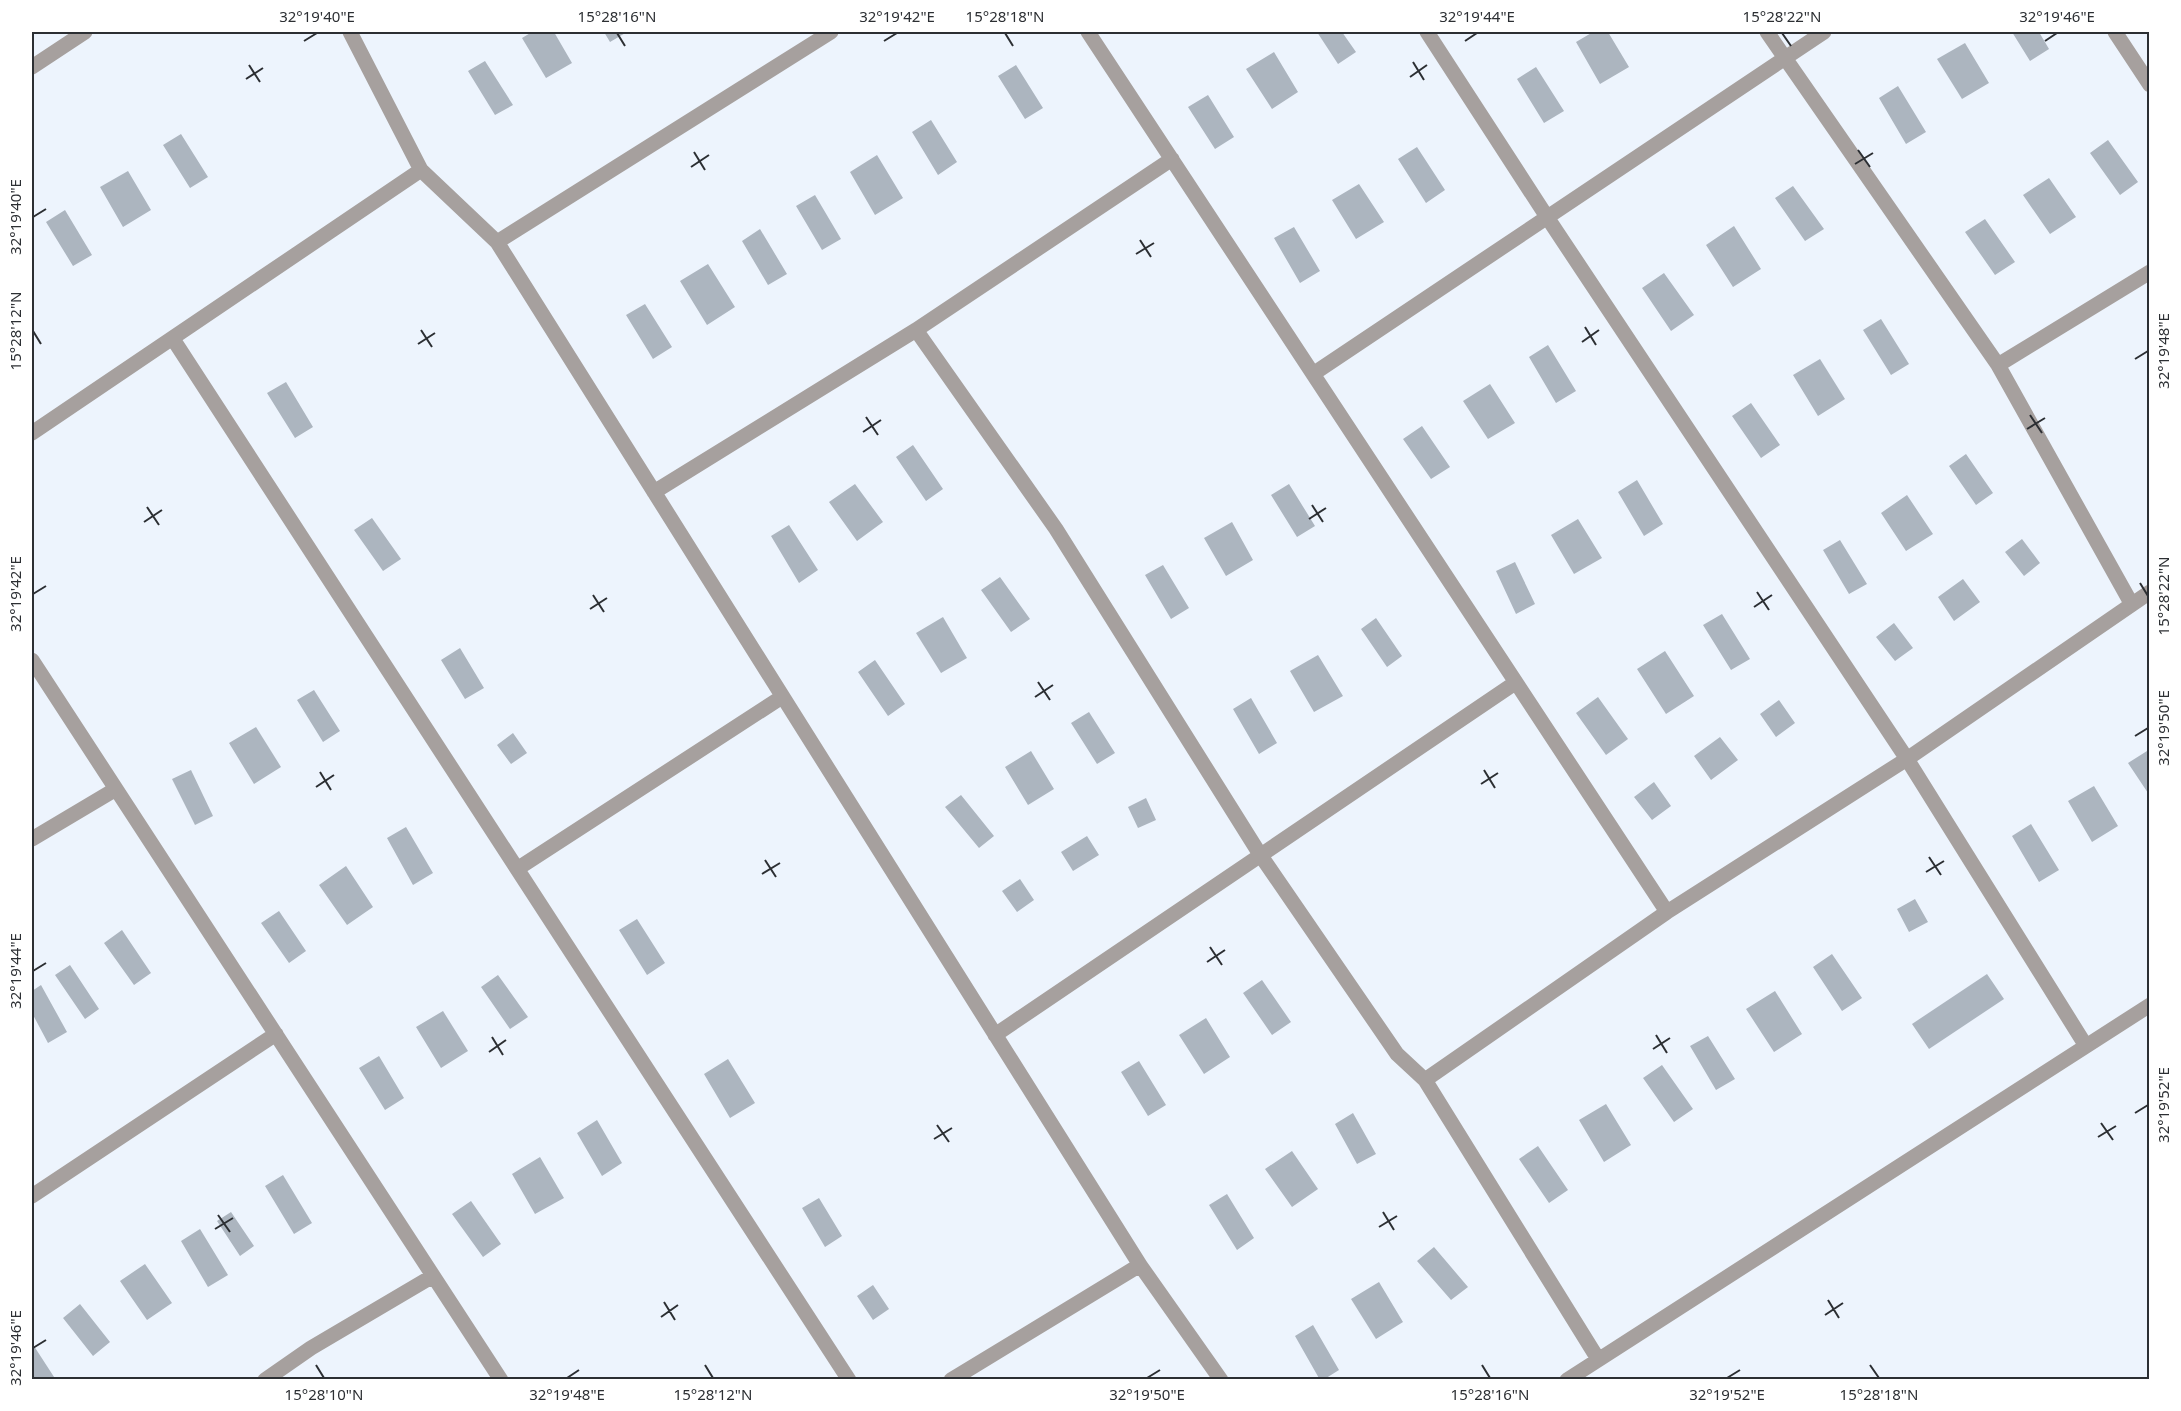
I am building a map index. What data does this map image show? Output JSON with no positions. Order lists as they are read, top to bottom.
{
  "coordinates": [
    "32°19'40\"E",
    "15°28'16\"N",
    "32°19'42\"E",
    "15°28'18\"N",
    "32°19'44\"E",
    "15°28'22\"N",
    "32°19'46\"E",
    "15°28'12\"N",
    "32°19'48\"E",
    "32°19'50\"E",
    "32°19'52\"E",
    "15°28'10\"N"
  ]
}
